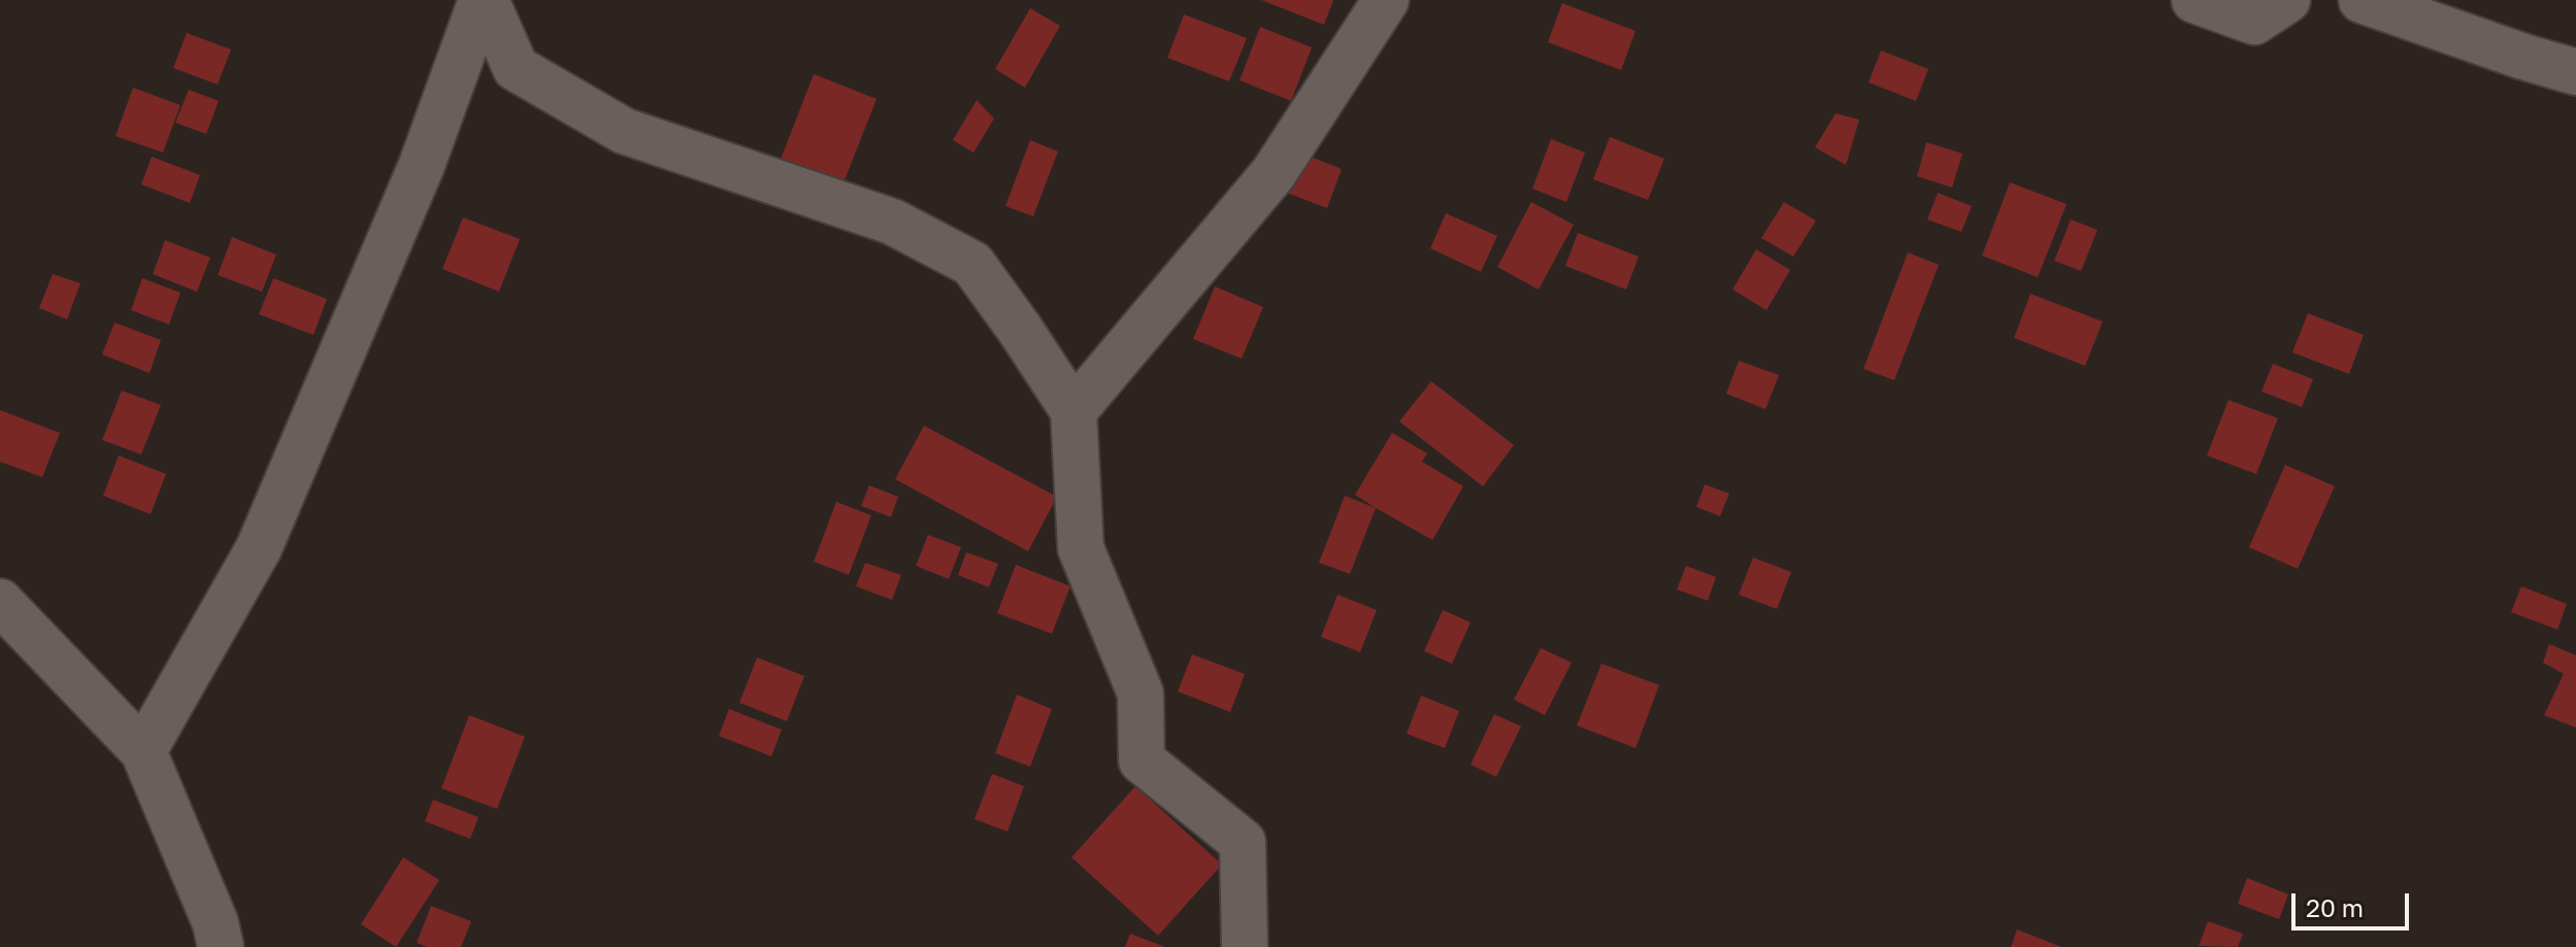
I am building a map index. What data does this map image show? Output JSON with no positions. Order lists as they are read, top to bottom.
{
  "scale_bar": "20 m"
}
